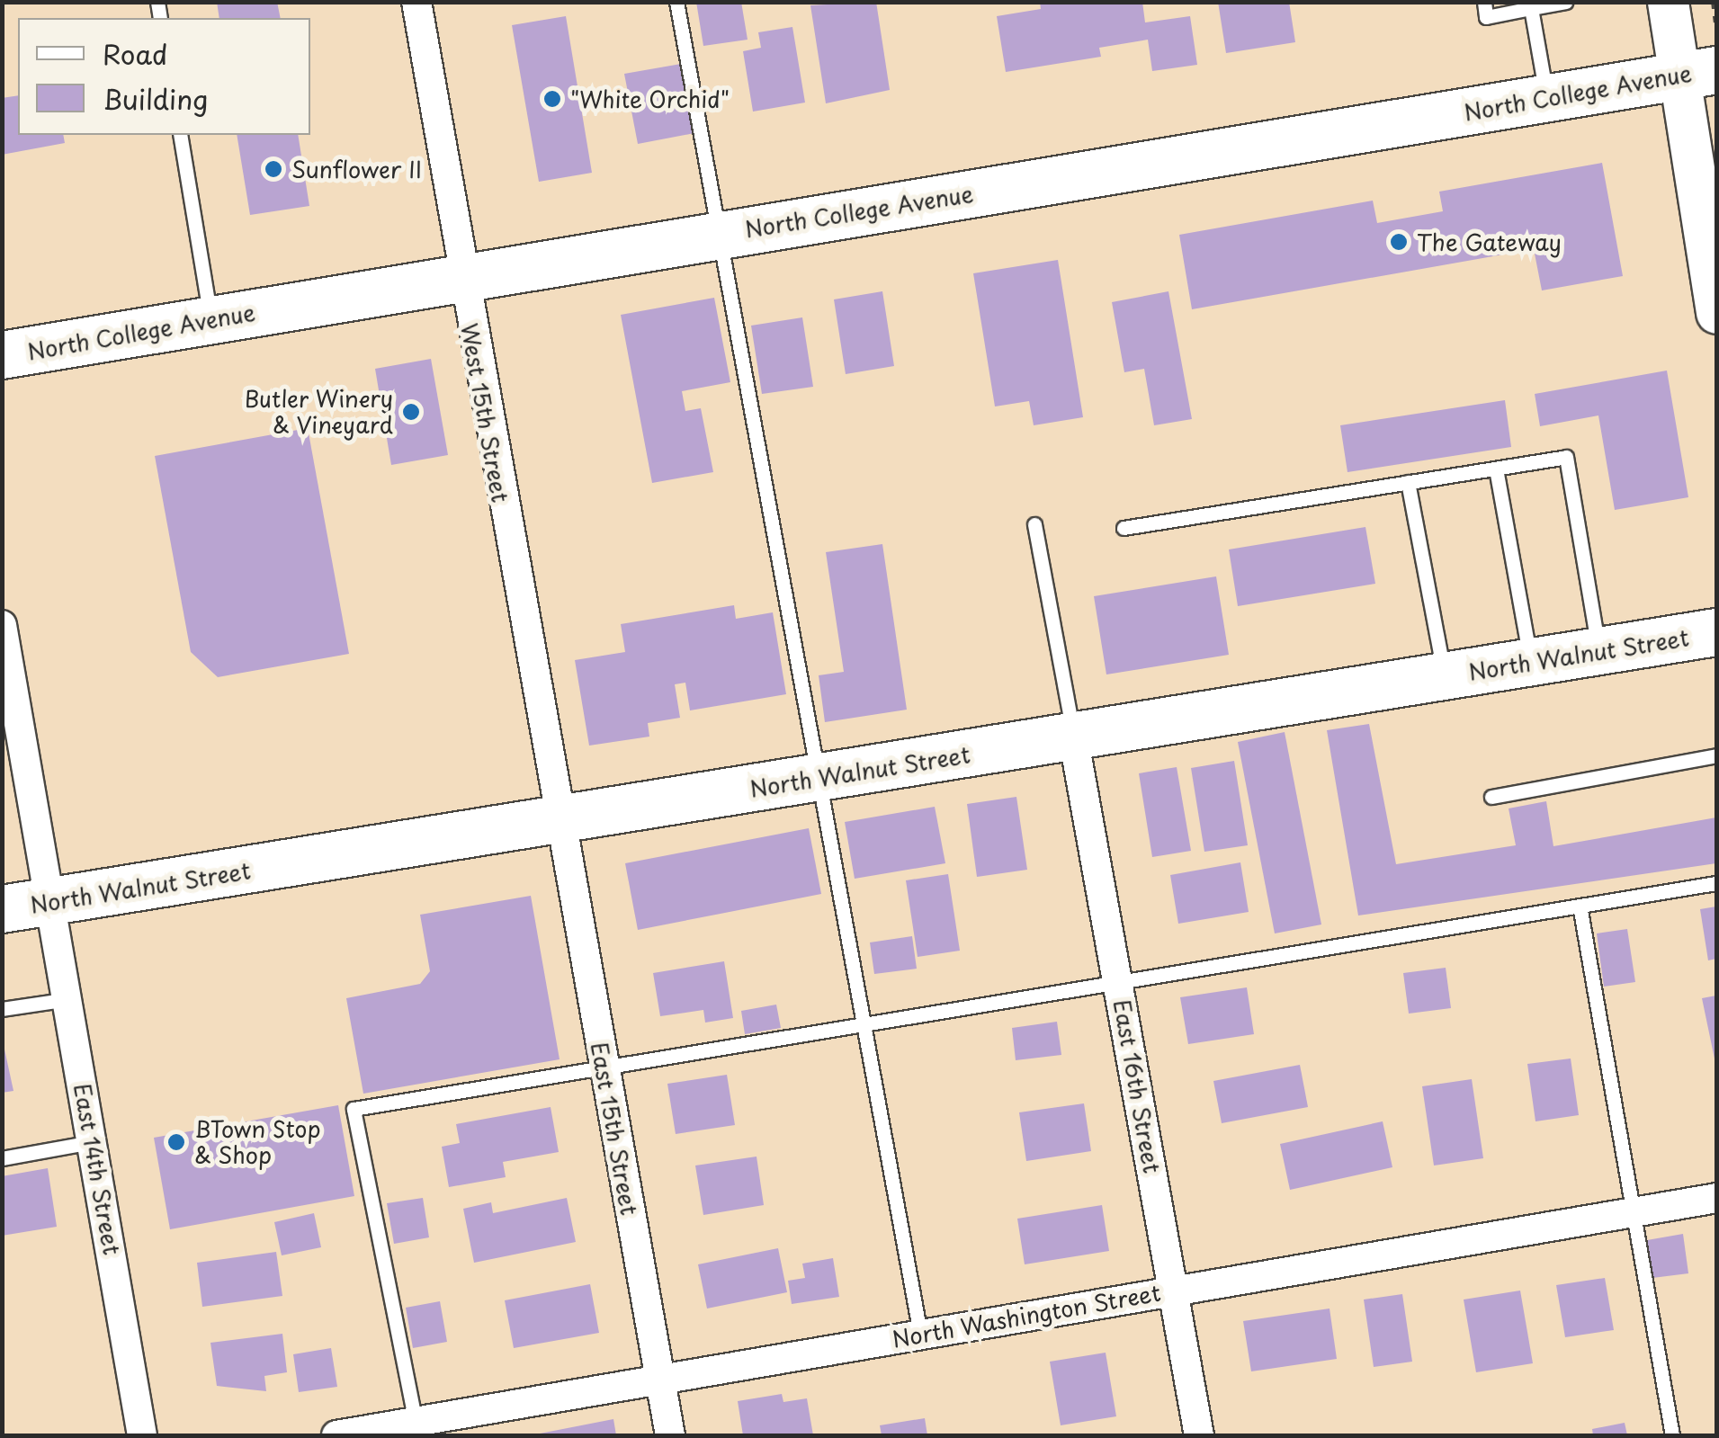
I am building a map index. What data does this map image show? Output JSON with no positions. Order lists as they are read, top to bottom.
{
  "streets": {
    "main road": ["North College Avenue", "North Walnut Street"],
    "street": [
      "West 15th Street",
      "East 16th Street",
      "East 15th Street",
      "East 14th Street",
      "North Washington Street"
    ]
  },
  "crossings": [
    ["North College Avenue", "West 15th Street"],
    ["West 15th Street", "North Walnut Street"],
    ["West 15th Street", "East 15th Street"],
    ["North Walnut Street", "East 16th Street"],
    ["North Walnut Street", "East 15th Street"],
    ["North Walnut Street", "East 14th Street"],
    ["East 16th Street", "North Washington Street"],
    ["East 15th Street", "North Washington Street"]
  ],
  "places": [
    "\"White Orchid\"",
    "Sunflower II",
    "The Gateway",
    "Butler Winery & Vineyard",
    "BTown Stop & Shop"
  ],
  "legend": ["Road", "Building"]
}
